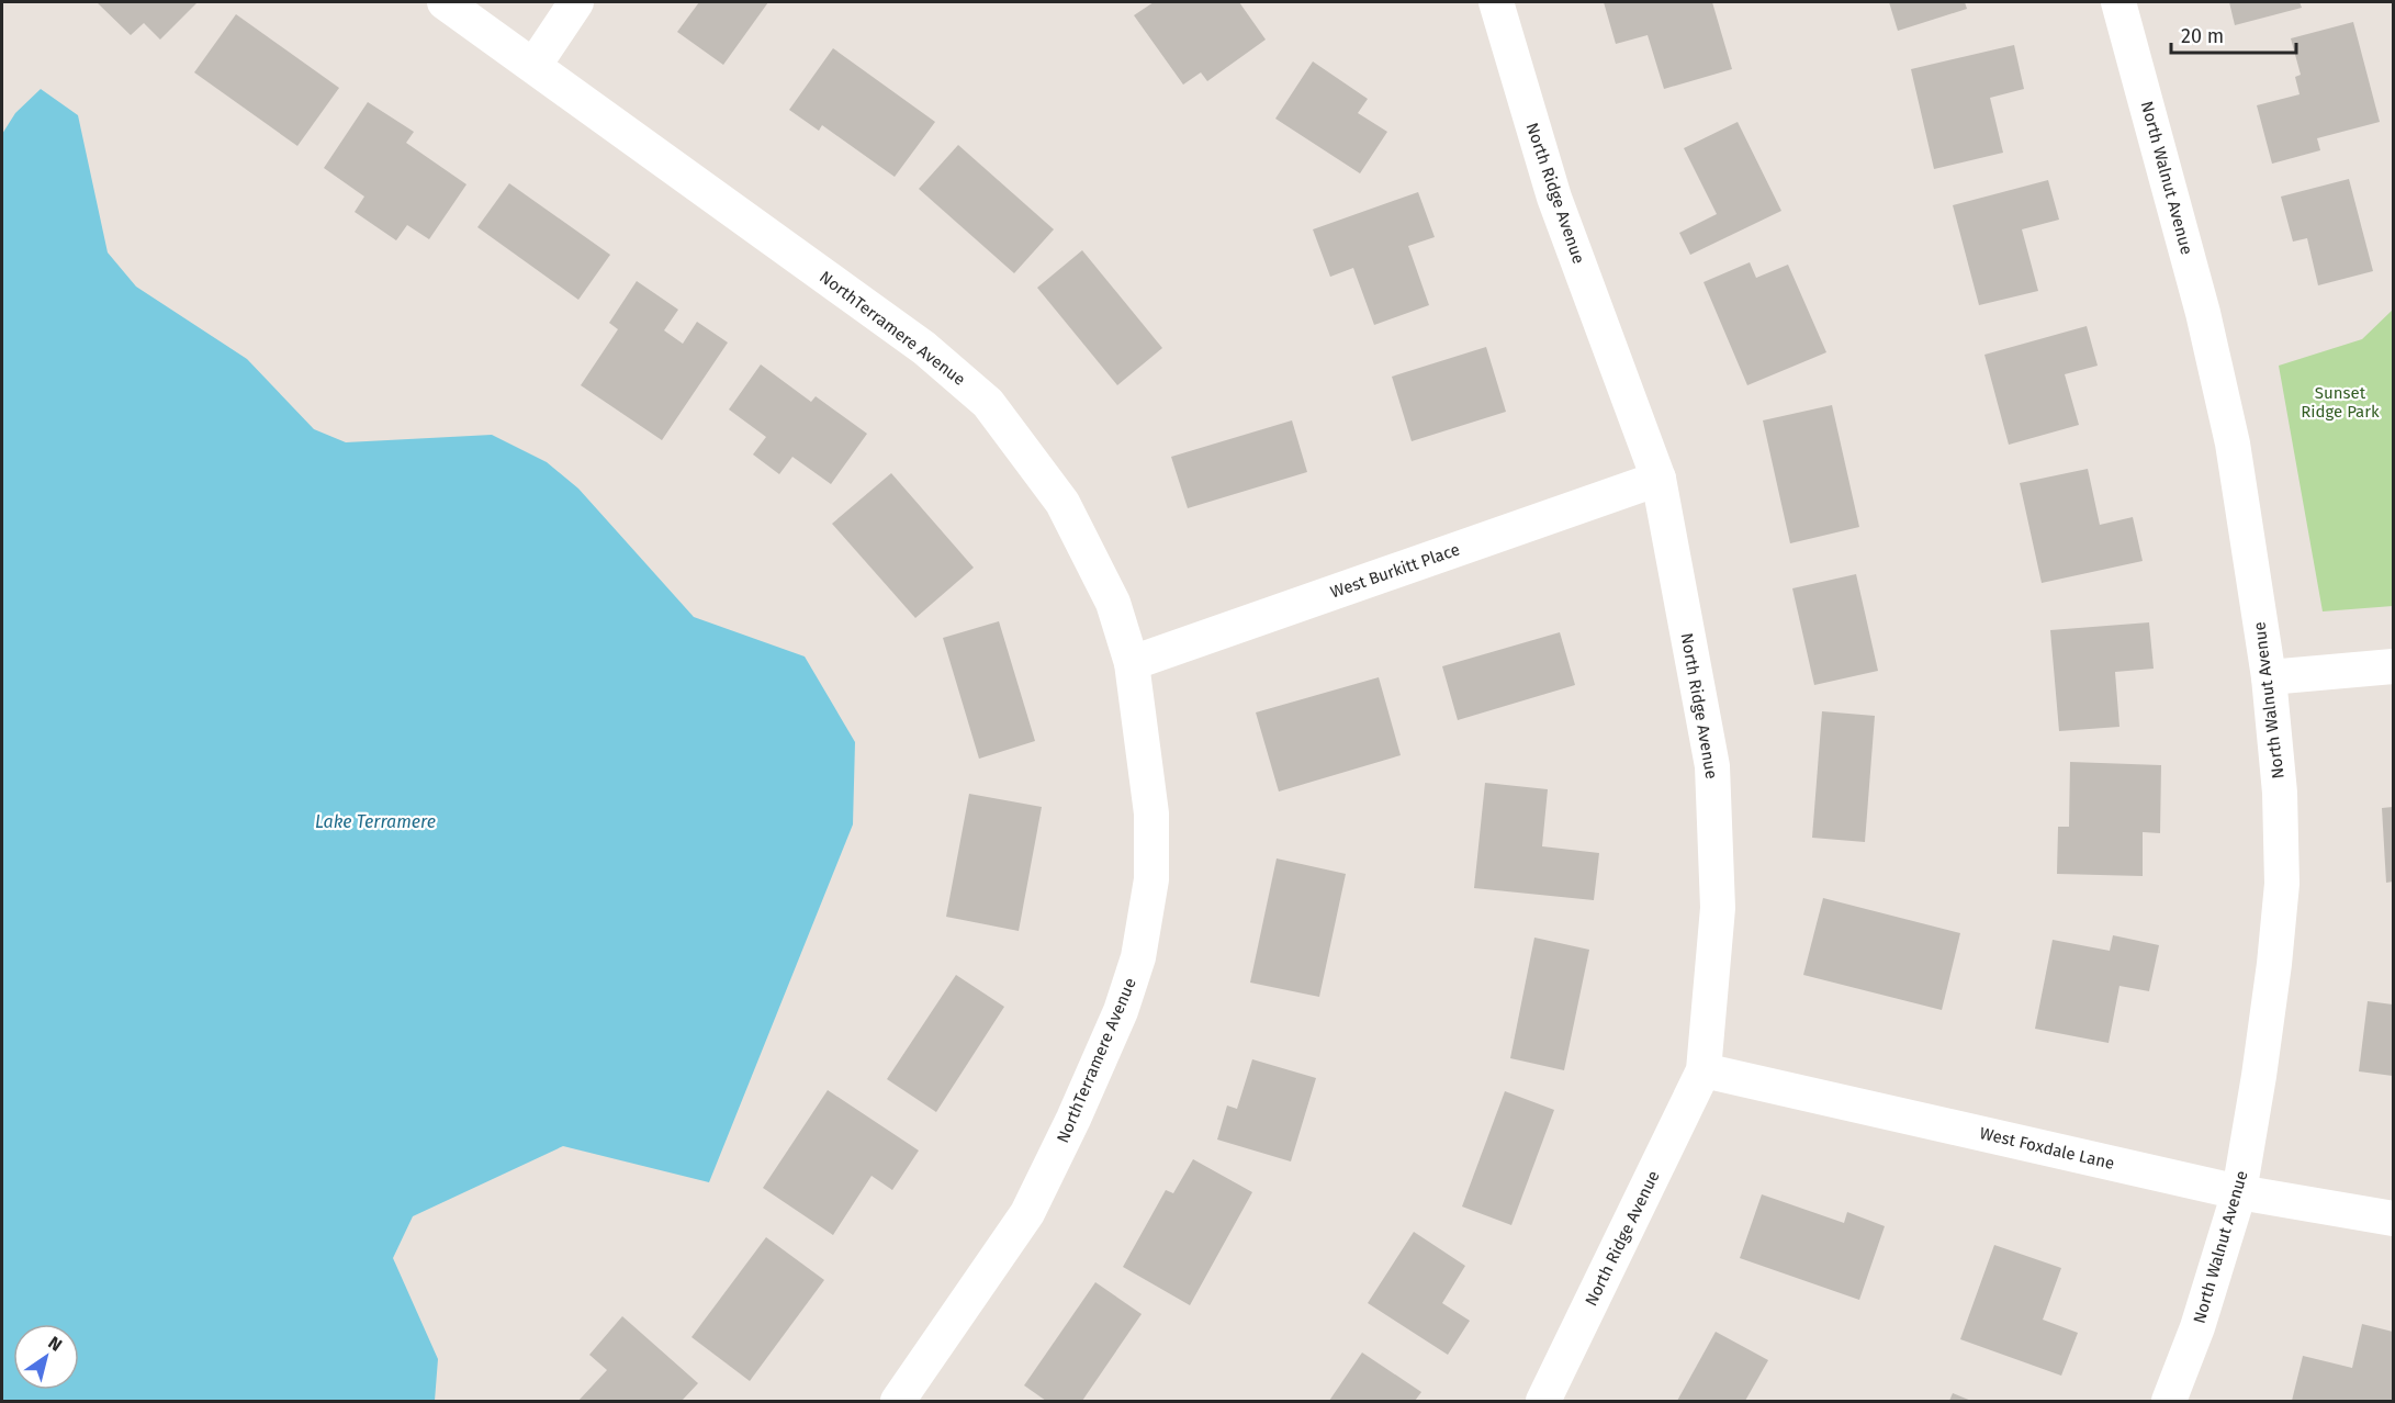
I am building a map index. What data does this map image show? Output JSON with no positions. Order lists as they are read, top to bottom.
{
  "streets": {
    "street": [
      "North Walnut Avenue",
      "North Ridge Avenue",
      "NorthTerramere Avenue",
      "West Burkitt Place",
      "West Foxdale Lane"
    ]
  },
  "crossings": [
    ["North Walnut Avenue", "West Foxdale Lane"],
    ["North Ridge Avenue", "West Burkitt Place"],
    ["North Ridge Avenue", "West Foxdale Lane"],
    ["NorthTerramere Avenue", "West Burkitt Place"]
  ],
  "water": ["Lake Terramere"],
  "parks": ["Sunset Ridge Park"],
  "scale_bar": "20 m",
  "north": "top right"
}
